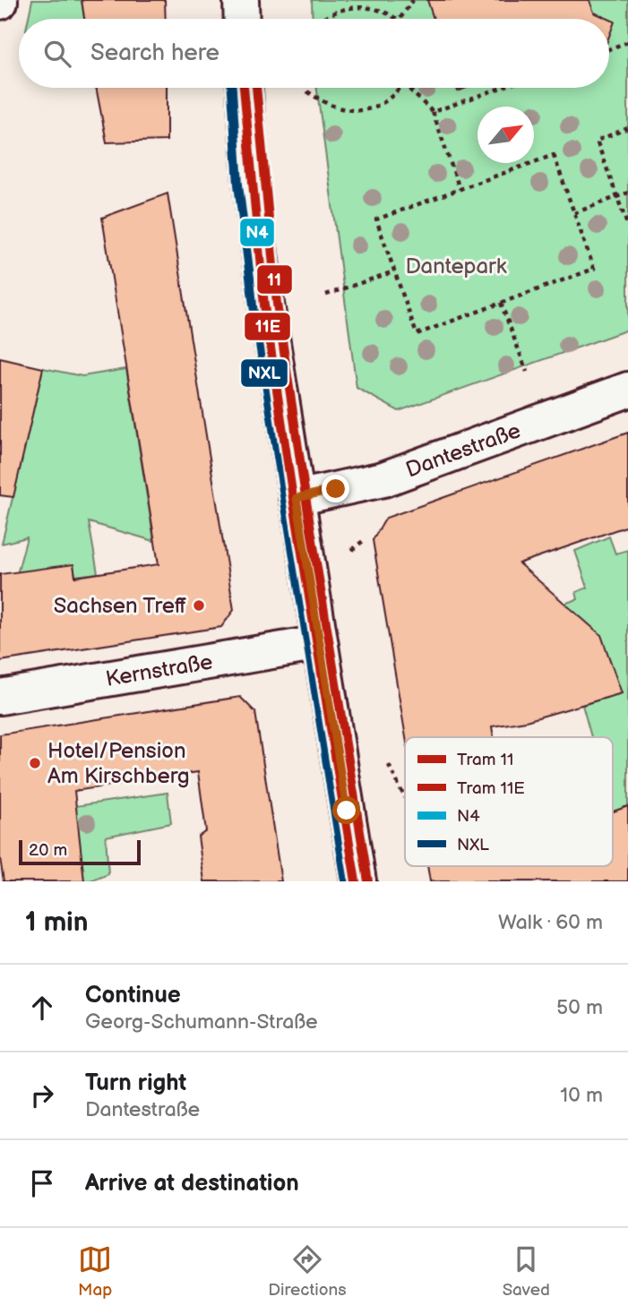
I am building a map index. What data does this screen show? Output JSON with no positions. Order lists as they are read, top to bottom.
{
  "streets": {
    "main road": ["Dantestraße", "Kernstraße"]
  },
  "parks": ["Dantepark"],
  "places": ["Sachsen Treff", "Hotel/Pension Am Kirschberg"],
  "lines": [
    "tram line 11",
    "tram line 11E",
    "transit line N4",
    "transit line NXL"
  ],
  "legend": [
    "Tram 11",
    "Tram 11E",
    "N4",
    "NXL"
  ],
  "scale_bar": "20 m",
  "north": "top right",
  "page": {
    "search": "Search here",
    "scale": "20 m",
    "heading": ["1 min", "Walk · 60 m"],
    "list": [
      ["Continue", "Georg-Schumann-Straße", "50 m"],
      ["Turn right", "Dantestraße", "10 m"],
      "Arrive at destination"
    ],
    "nav": ["Map", "Directions", "Saved"]
  }
}
